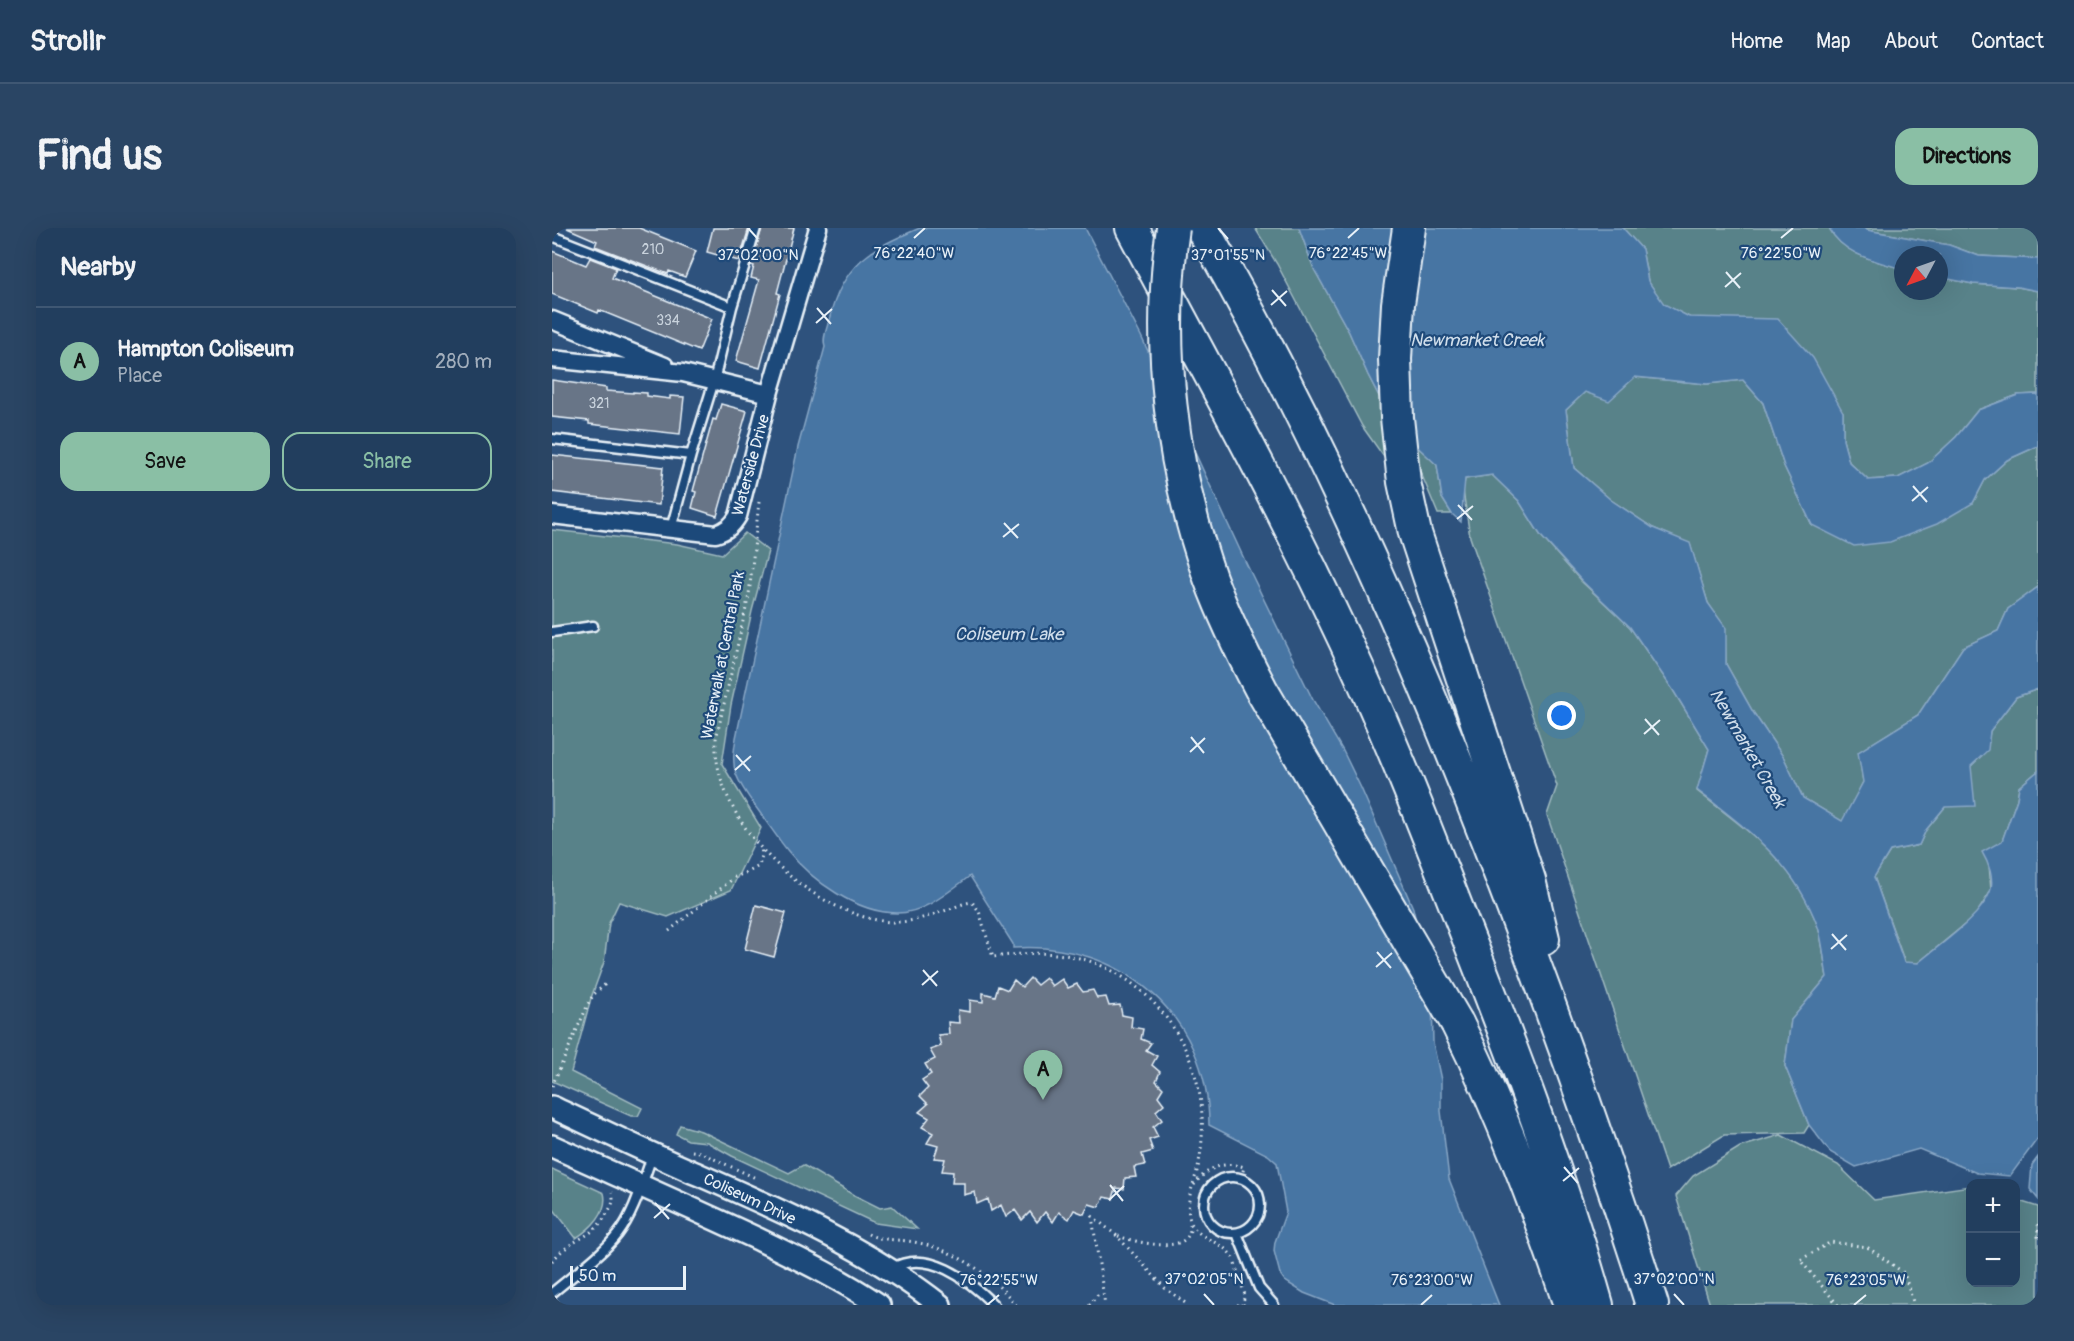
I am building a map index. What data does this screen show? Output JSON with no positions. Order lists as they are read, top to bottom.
{
  "streets": {
    "street": ["Waterside Drive", "Coliseum Drive"],
    "path": ["Waterwalk at Central Park"]
  },
  "water": ["Newmarket Creek", "Coliseum Lake"],
  "house_numbers": ["210", "334", "321"],
  "scale_bar": "50 m",
  "north": "bottom left",
  "page": {
    "header": "Strollr",
    "nav": [
      "Home",
      "Map",
      "About",
      "Contact"
    ],
    "buttons": [
      "Directions",
      ["Save", "Share"]
    ],
    "title": "Find us",
    "heading": "Nearby",
    "list": [
      {
        "mark": "A",
        "name": "Hampton Coliseum",
        "note": "Place",
        "value": "280 m"
      }
    ],
    "pins": "A",
    "map_buttons": ["+", "−"],
    "scale": "50 m"
  },
  "coordinates": [
    "76°22'40\"W",
    "76°22'45\"W",
    "76°22'50\"W",
    "37°02'00\"N",
    "37°01'55\"N",
    "37°02'05\"N",
    "76°22'55\"W",
    "76°23'00\"W",
    "76°23'05\"W"
  ]
}
